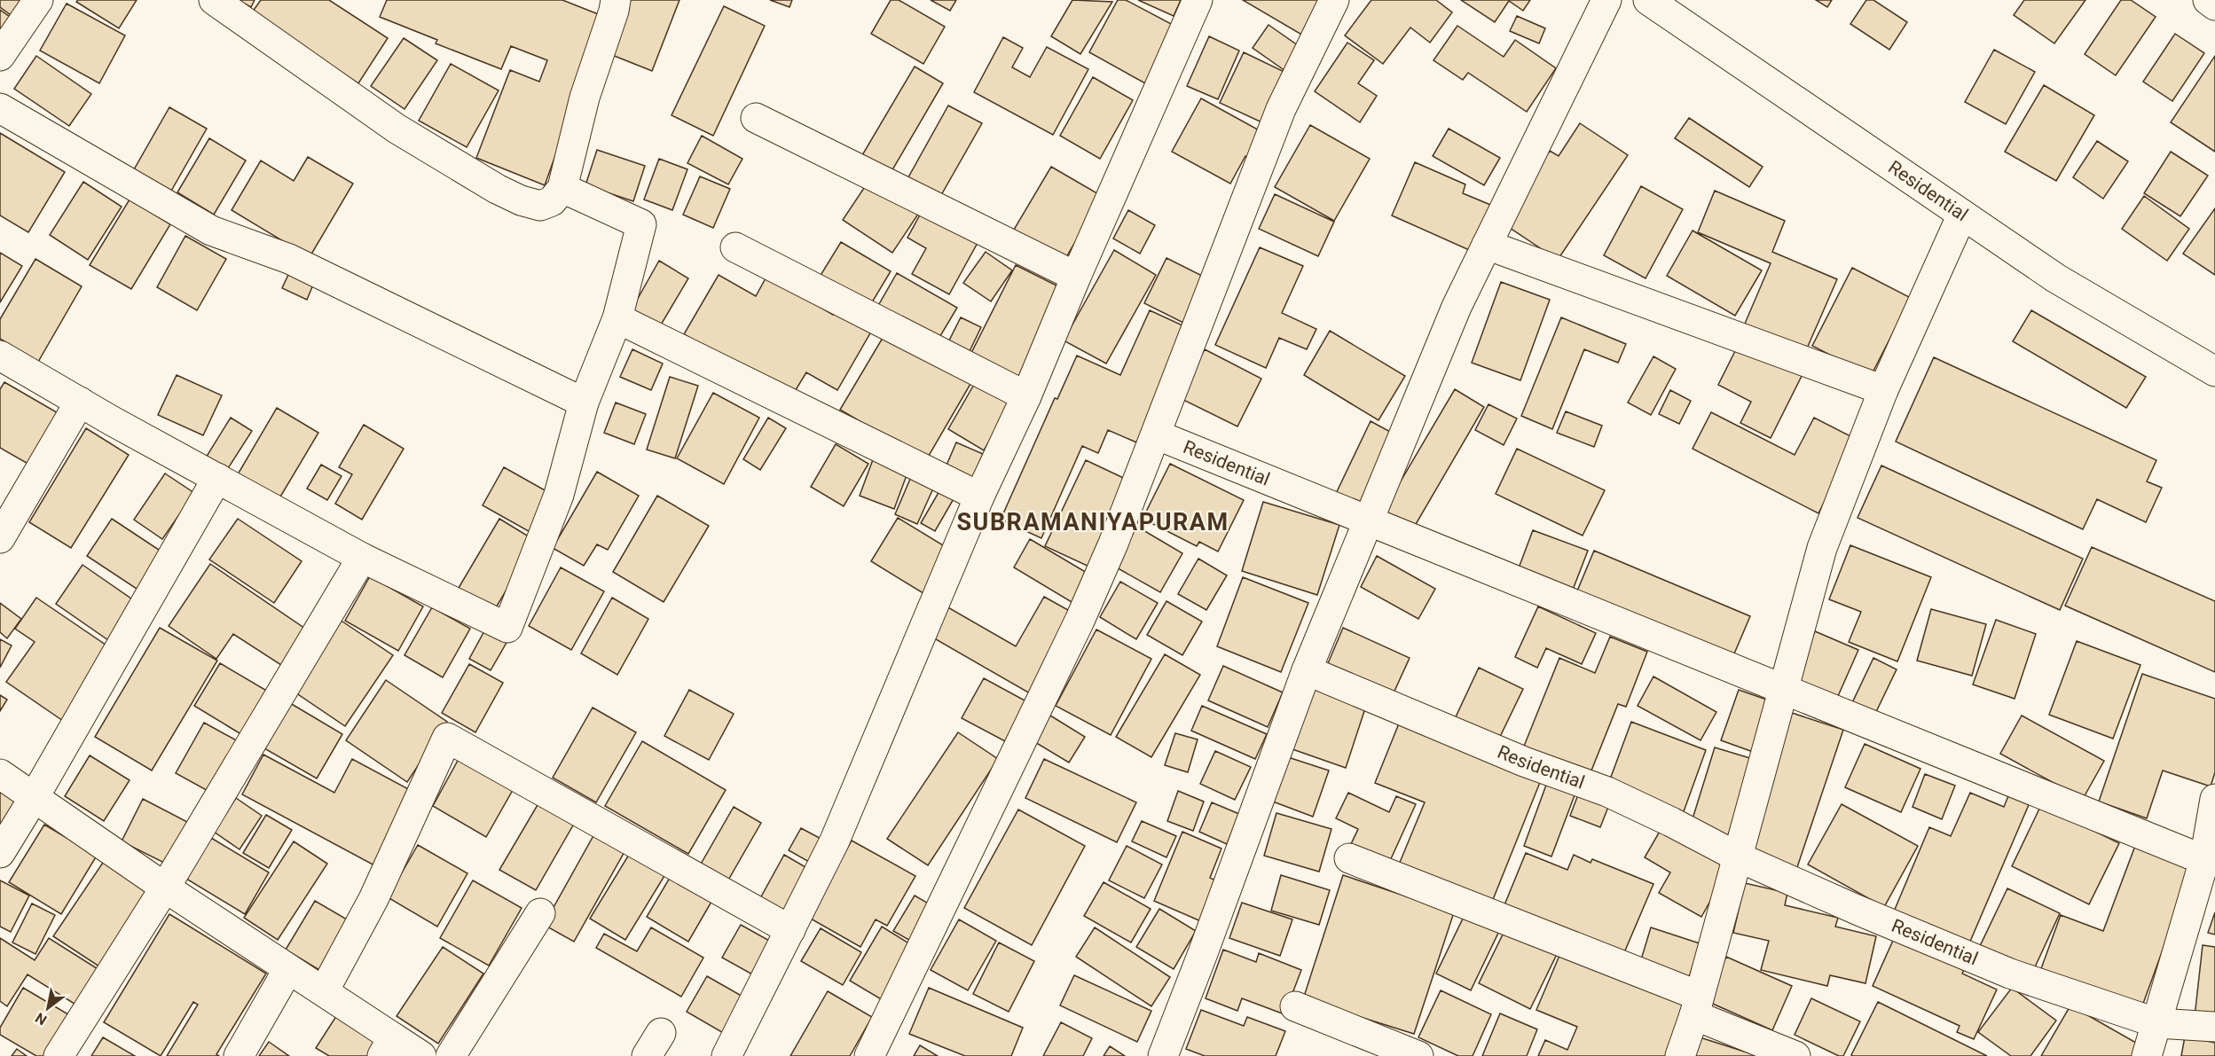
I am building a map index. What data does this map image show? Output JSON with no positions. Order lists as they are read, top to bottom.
{
  "streets": {
    "street": ["Residential"]
  },
  "districts": ["SUBRAMANIYAPURAM"],
  "north": "bottom left"
}
